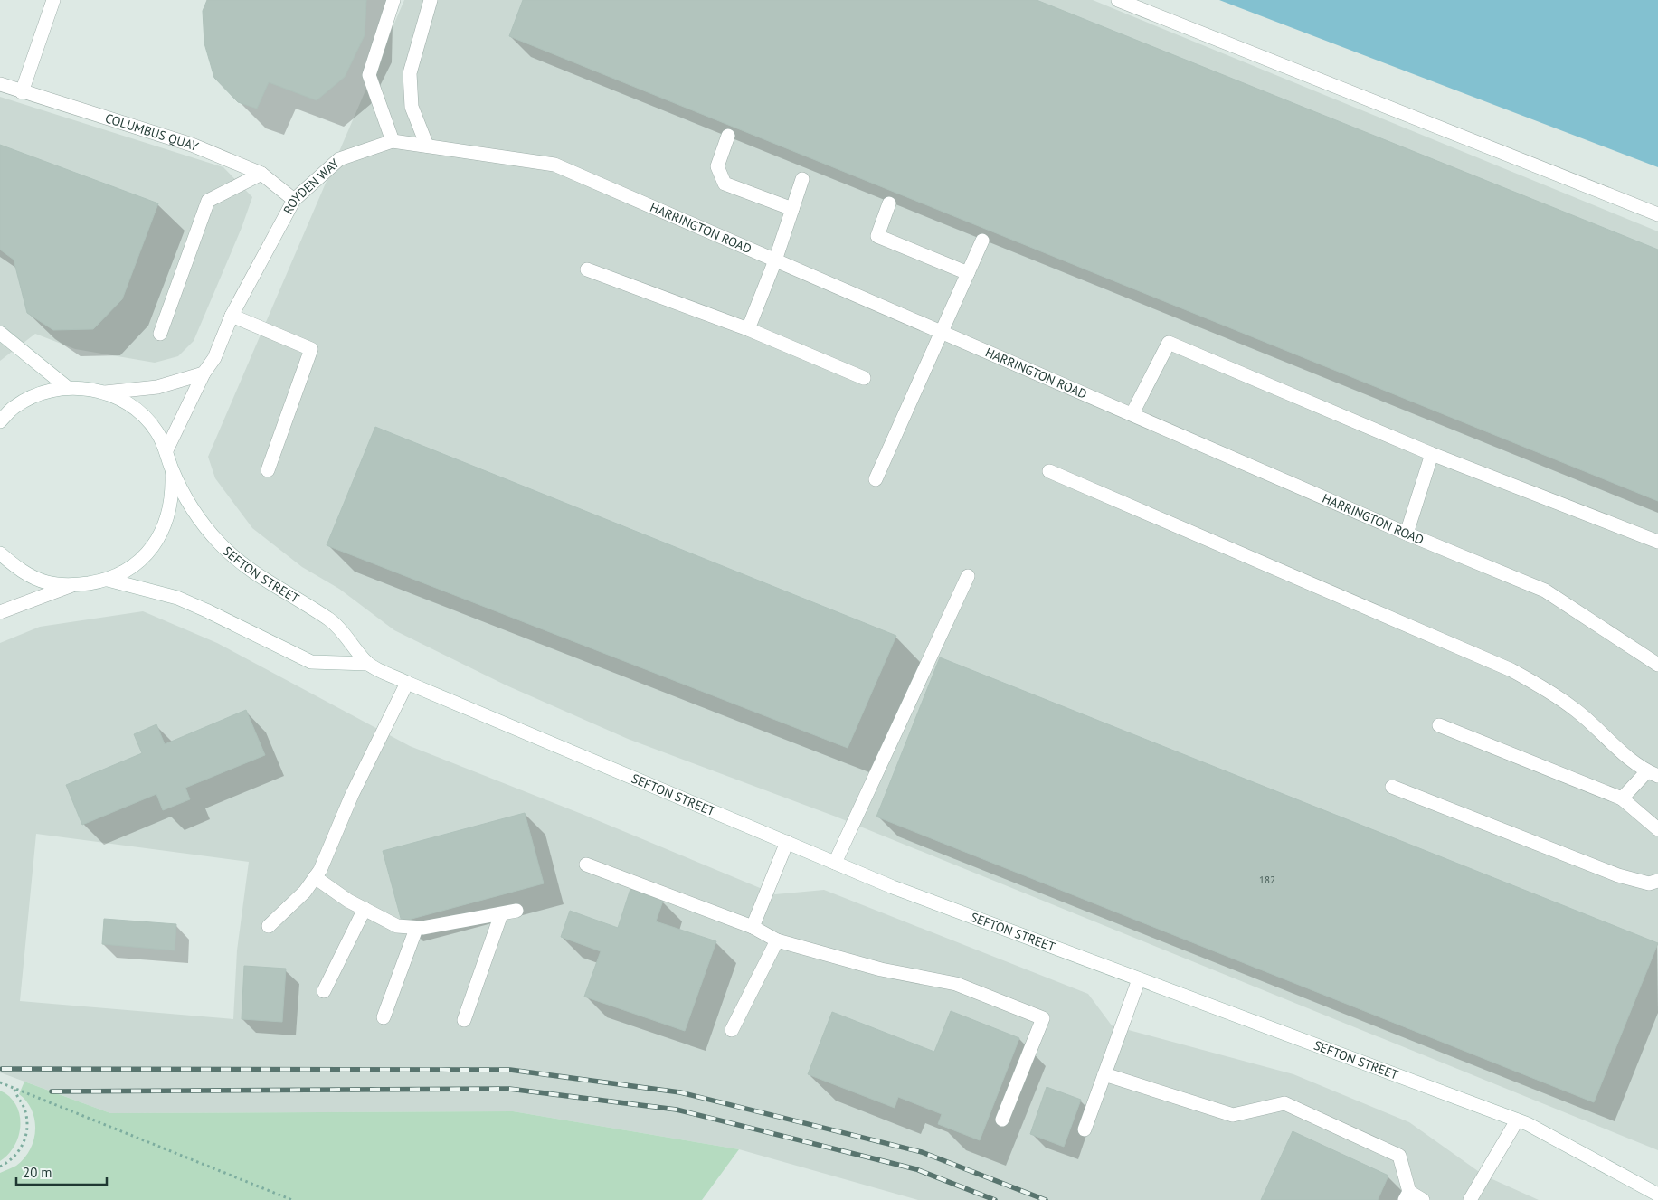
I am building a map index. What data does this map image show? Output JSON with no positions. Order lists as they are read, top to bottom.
{
  "streets": {
    "street": [
      "COLUMBUS QUAY",
      "ROYDEN WAY",
      "HARRINGTON ROAD",
      "SEFTON STREET"
    ]
  },
  "crossings": [
    ["COLUMBUS QUAY", "ROYDEN WAY"],
    ["ROYDEN WAY", "HARRINGTON ROAD"],
    ["ROYDEN WAY", "SEFTON STREET"]
  ],
  "house_numbers": ["182"],
  "scale_bar": "20 m"
}
